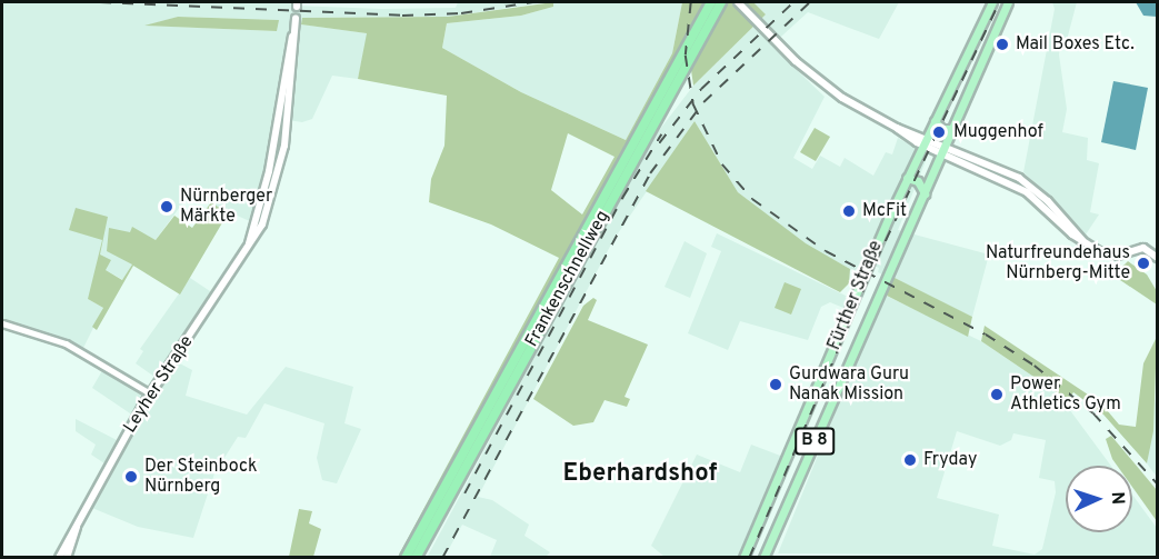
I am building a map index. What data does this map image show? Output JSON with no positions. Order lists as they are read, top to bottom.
{
  "streets": {
    "highway": ["Frankenschnellweg"],
    "main road": ["Fürther Straße", "Leyher Straße", "B 8"]
  },
  "districts": ["Eberhardshof"],
  "places": [
    "Mail Boxes Etc.",
    "Muggenhof",
    "Nürnberger Märkte",
    "McFit",
    "Naturfreundehaus Nürnberg-Mitte",
    "Gurdwara Guru Nanak Mission",
    "Power Athletics Gym",
    "Fryday",
    "Der Steinbock Nürnberg"
  ],
  "north": "right"
}
